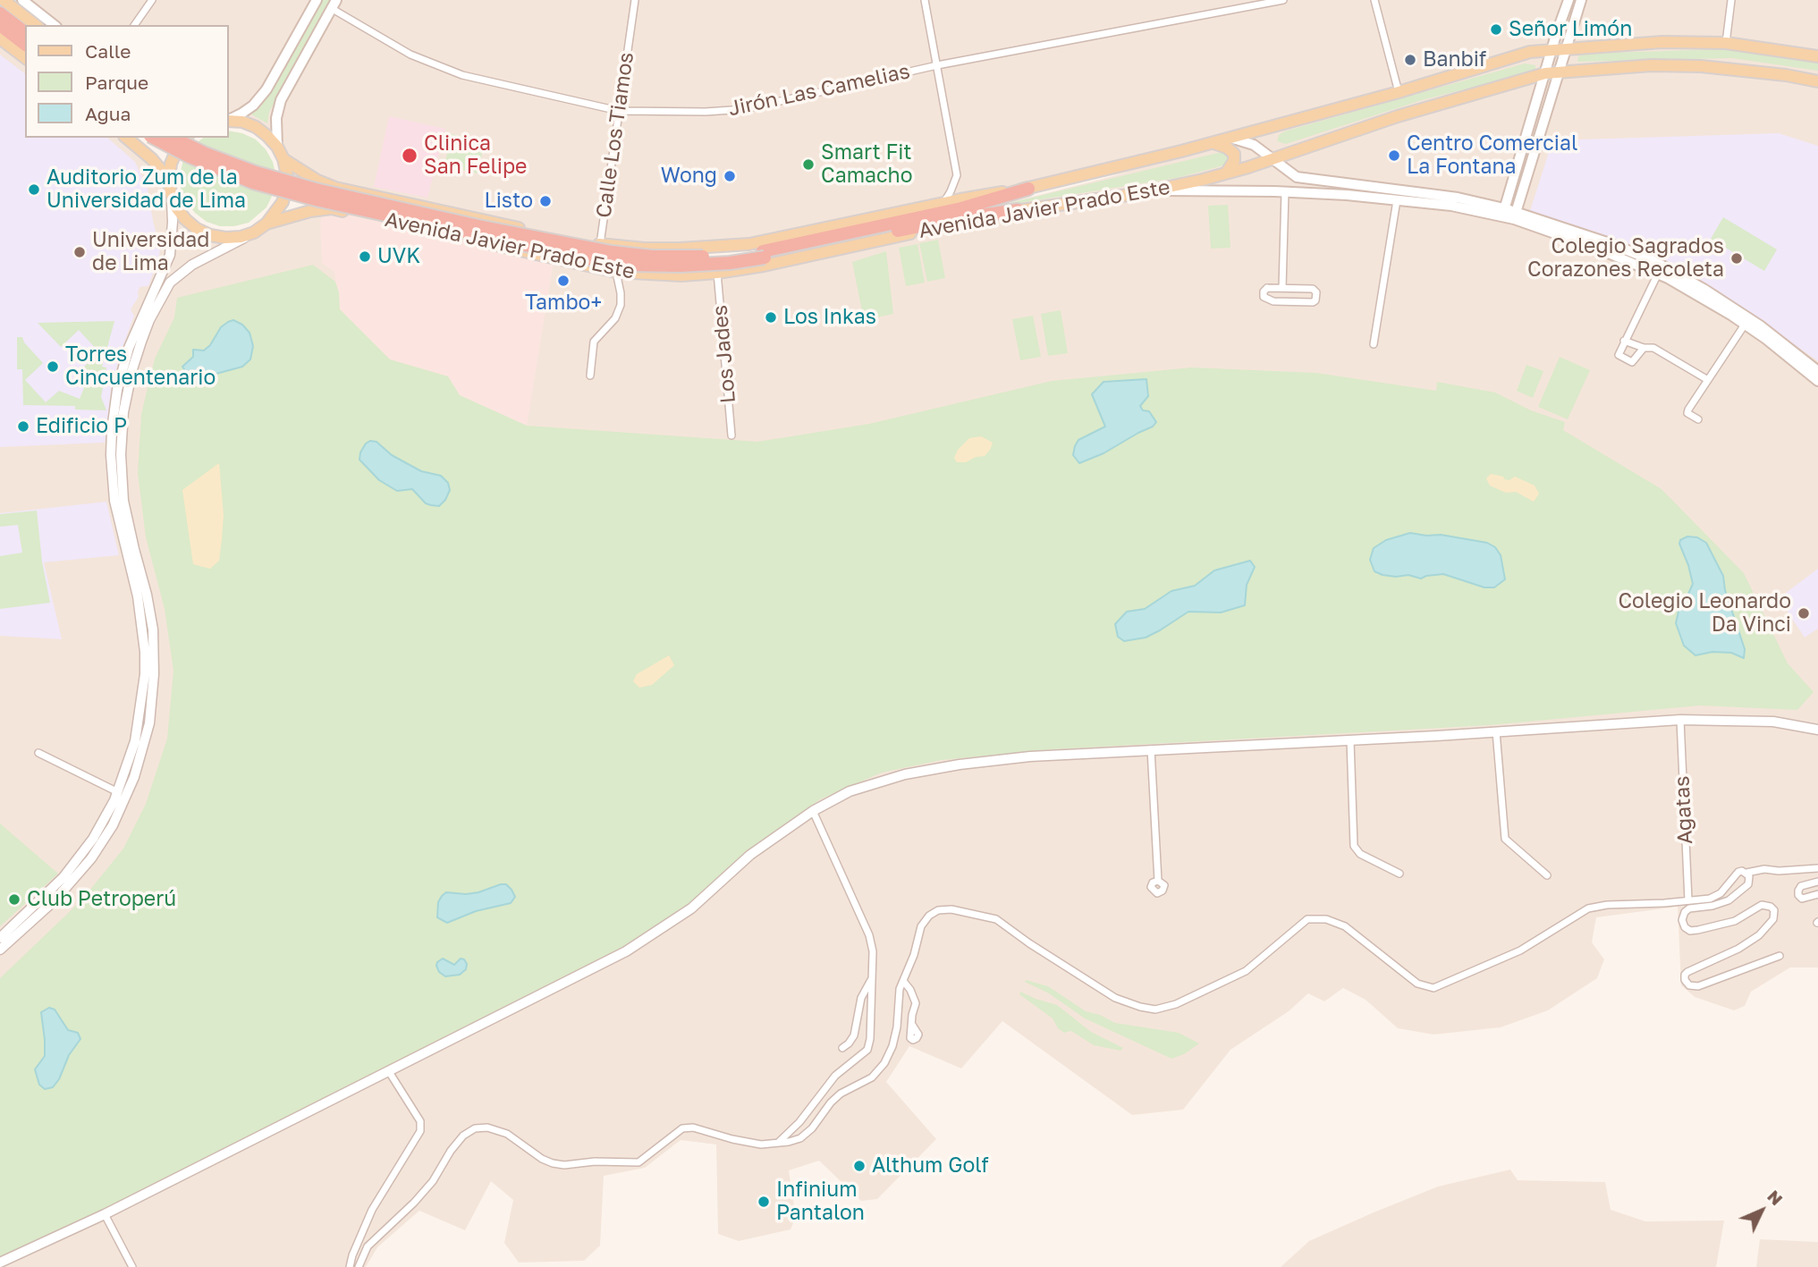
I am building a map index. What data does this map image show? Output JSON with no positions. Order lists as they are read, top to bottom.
{
  "streets": {
    "main road": ["Avenida Javier Prado Este"],
    "street": [
      "Jirón Las Camelias",
      "Calle Los Tiamos",
      "Los Jades",
      "Agatas"
    ]
  },
  "crossings": [
    ["Jirón Las Camelias", "Calle Los Tiamos"],
    ["Calle Los Tiamos", "Avenida Javier Prado Este"],
    ["Avenida Javier Prado Este", "Los Jades"]
  ],
  "places": [
    "Señor Limón",
    "Banbif",
    "Clinica San Felipe",
    "Centro Comercial La Fontana",
    "Smart Fit Camacho",
    "Wong",
    "Auditorio Zum de la Universidad de Lima",
    "Listo",
    "Universidad de Lima",
    "UVK",
    "Colegio Sagrados Corazones Recoleta",
    "Tambo+",
    "Los Inkas",
    "Torres Cincuentenario",
    "Edificio P",
    "Colegio Leonardo Da Vinci",
    "Club Petroperú",
    "Althum Golf",
    "Infinium Pantalon"
  ],
  "legend": ["Calle", "Parque", "Agua"],
  "north": "top right"
}
